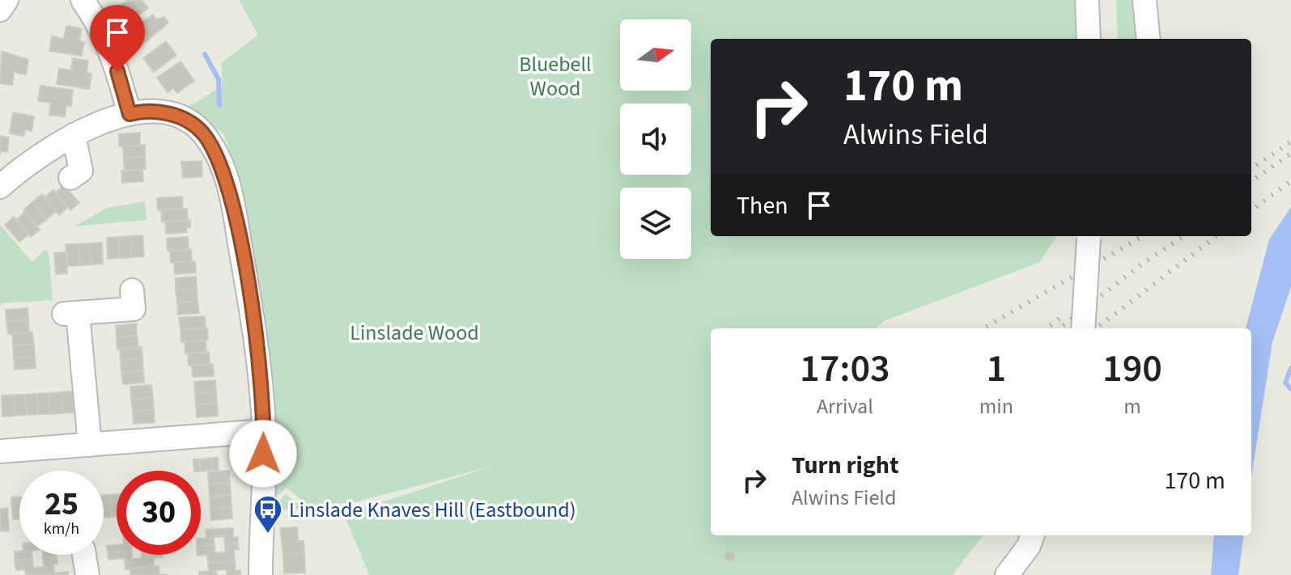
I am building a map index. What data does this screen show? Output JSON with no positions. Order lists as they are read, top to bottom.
{
  "parks": ["Bluebell Wood", "Linslade Wood"],
  "places": {
    "bus stop": ["Linslade Knaves Hill (Eastbound)"]
  },
  "north": "right",
  "page": {
    "turn": ["170 m", "Alwins Field"],
    "then": "Then",
    "eta": [
      "17:03",
      "Arrival",
      "1",
      "min",
      "190",
      "m"
    ],
    "list": [
      {
        "name": "Turn right",
        "note": "Alwins Field",
        "value": "170 m"
      }
    ],
    "speed": "25 km/h",
    "limit": "30"
  }
}
